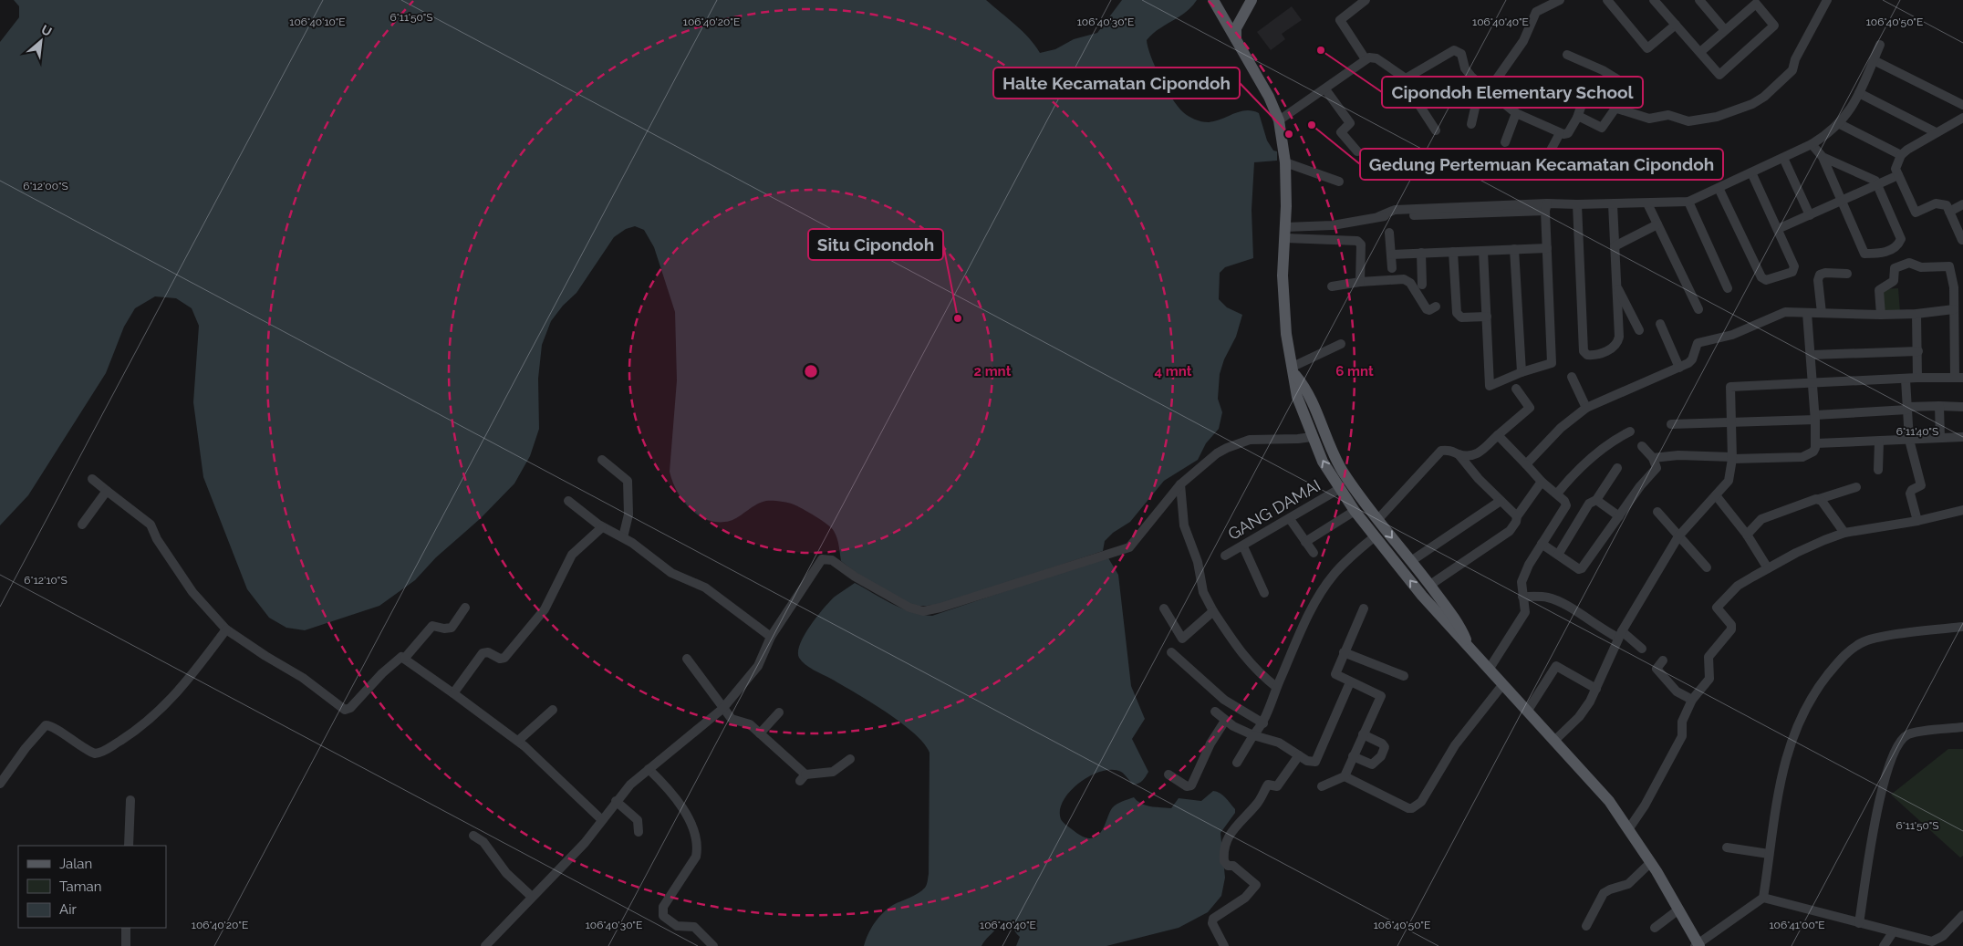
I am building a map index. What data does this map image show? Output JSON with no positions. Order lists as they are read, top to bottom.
{
  "streets": {
    "street": ["GANG DAMAI"]
  },
  "places": [
    "Cipondoh Elementary School",
    "Gedung Pertemuan Kecamatan Cipondoh",
    "Halte Kecamatan Cipondoh",
    "Situ Cipondoh"
  ],
  "legend": ["Jalan", "Taman", "Air"],
  "north": "top right",
  "coordinates": [
    "6°11'50\"S",
    "106°40'20\"E",
    "106°40'30\"E",
    "106°40'40\"E",
    "106°40'50\"E",
    "106°40'10\"E",
    "6°12'00\"S",
    "6°11'40\"S",
    "6°12'10\"S",
    "106°41'00\"E"
  ],
  "rings": ["2 mnt", "4 mnt", "6 mnt"]
}
